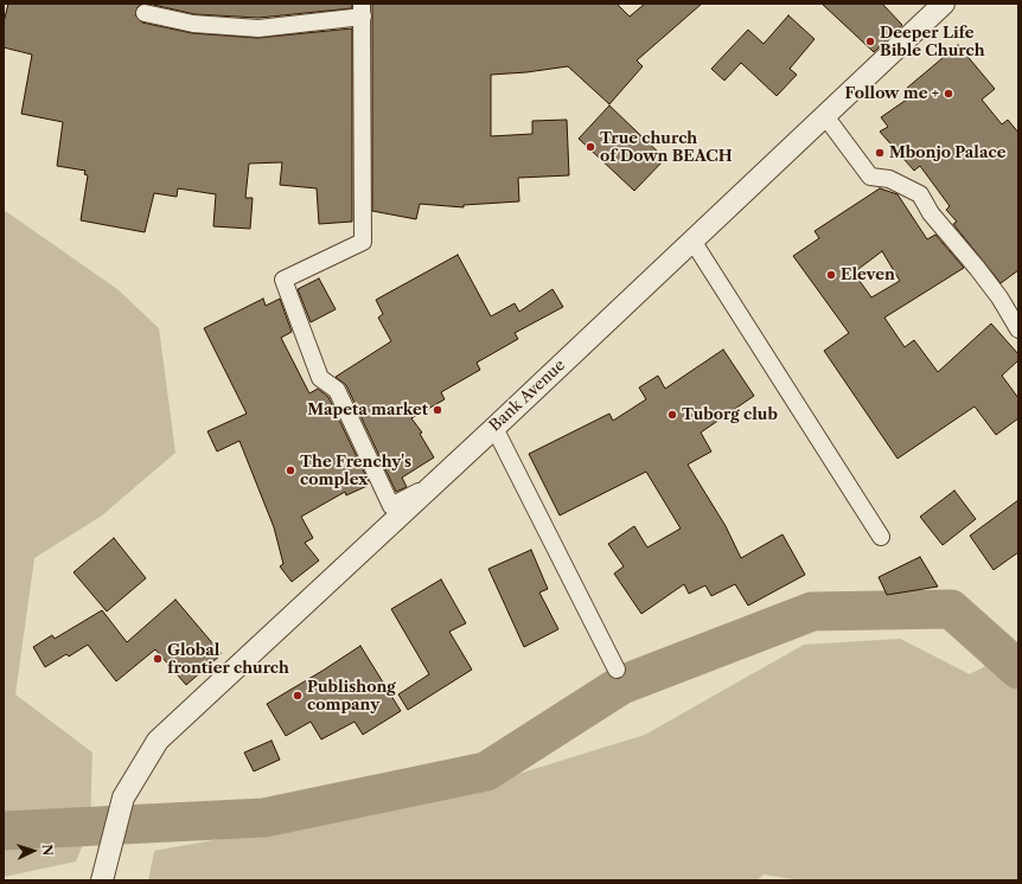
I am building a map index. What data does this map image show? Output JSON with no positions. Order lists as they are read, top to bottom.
{
  "streets": {
    "street": ["Bank Avenue"]
  },
  "places": [
    "Deeper Life Bible Church",
    "Follow me +",
    "True church of Down BEACH",
    "Mbonjo Palace",
    "Eleven",
    "Mapeta market",
    "Tuborg club",
    "The Frenchy's complex",
    "Global frontier church",
    "Publishong company"
  ],
  "north": "right"
}
